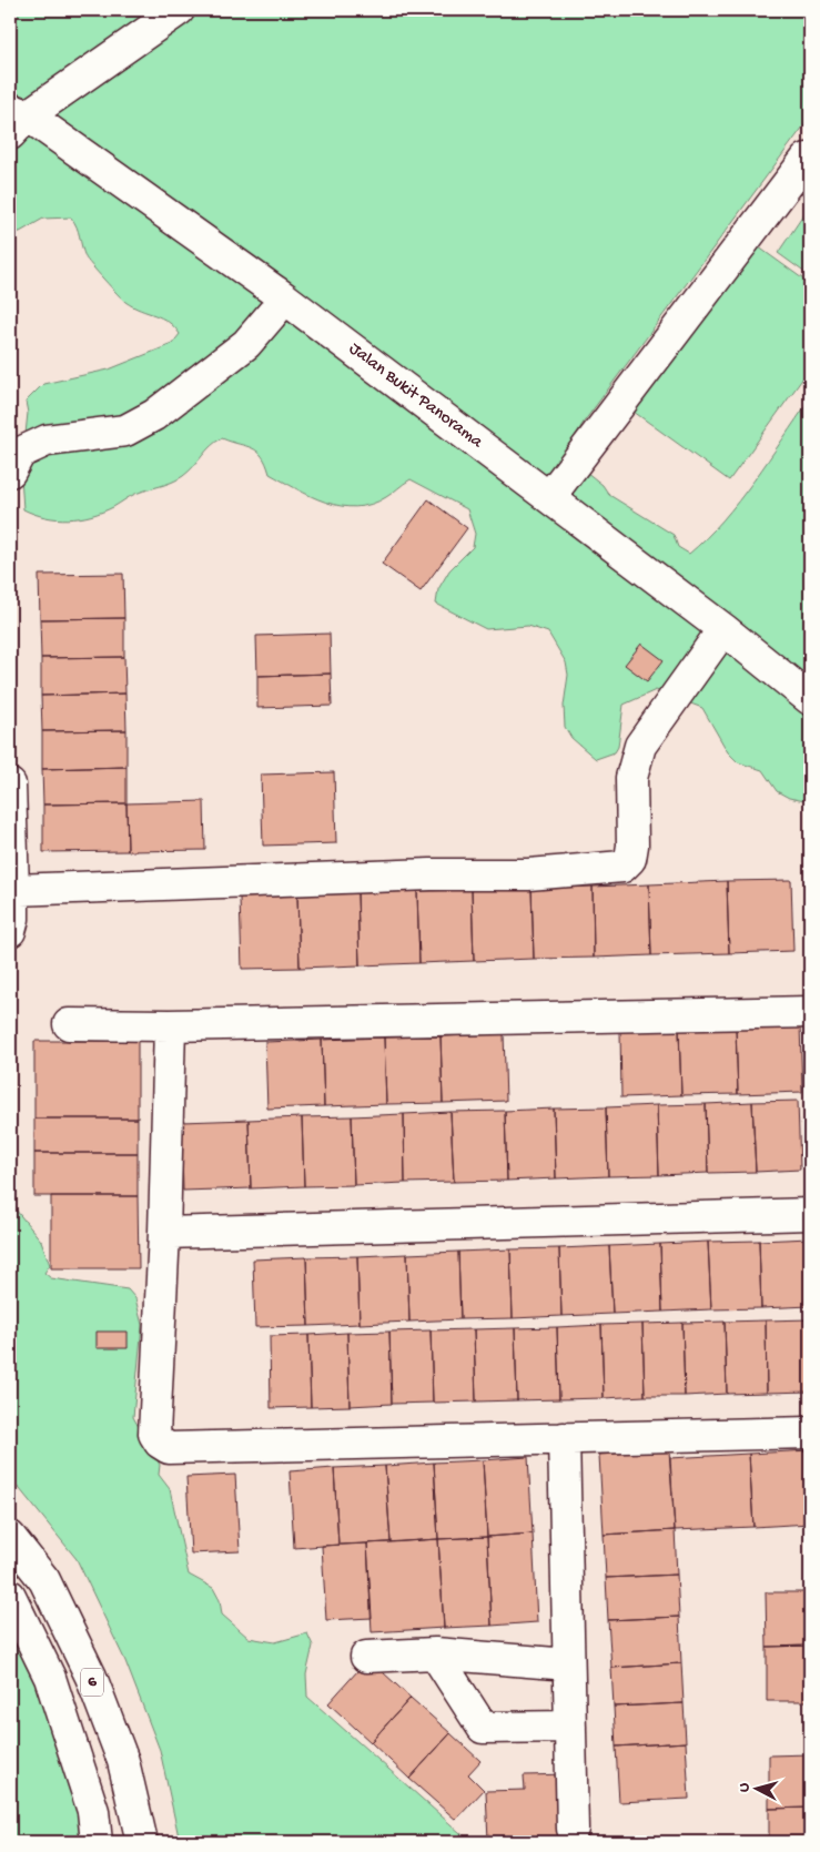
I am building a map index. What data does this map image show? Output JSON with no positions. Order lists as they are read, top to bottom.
{
  "streets": {
    "main road": ["Jalan Bukit Panorama", "6"]
  },
  "north": "left"
}
